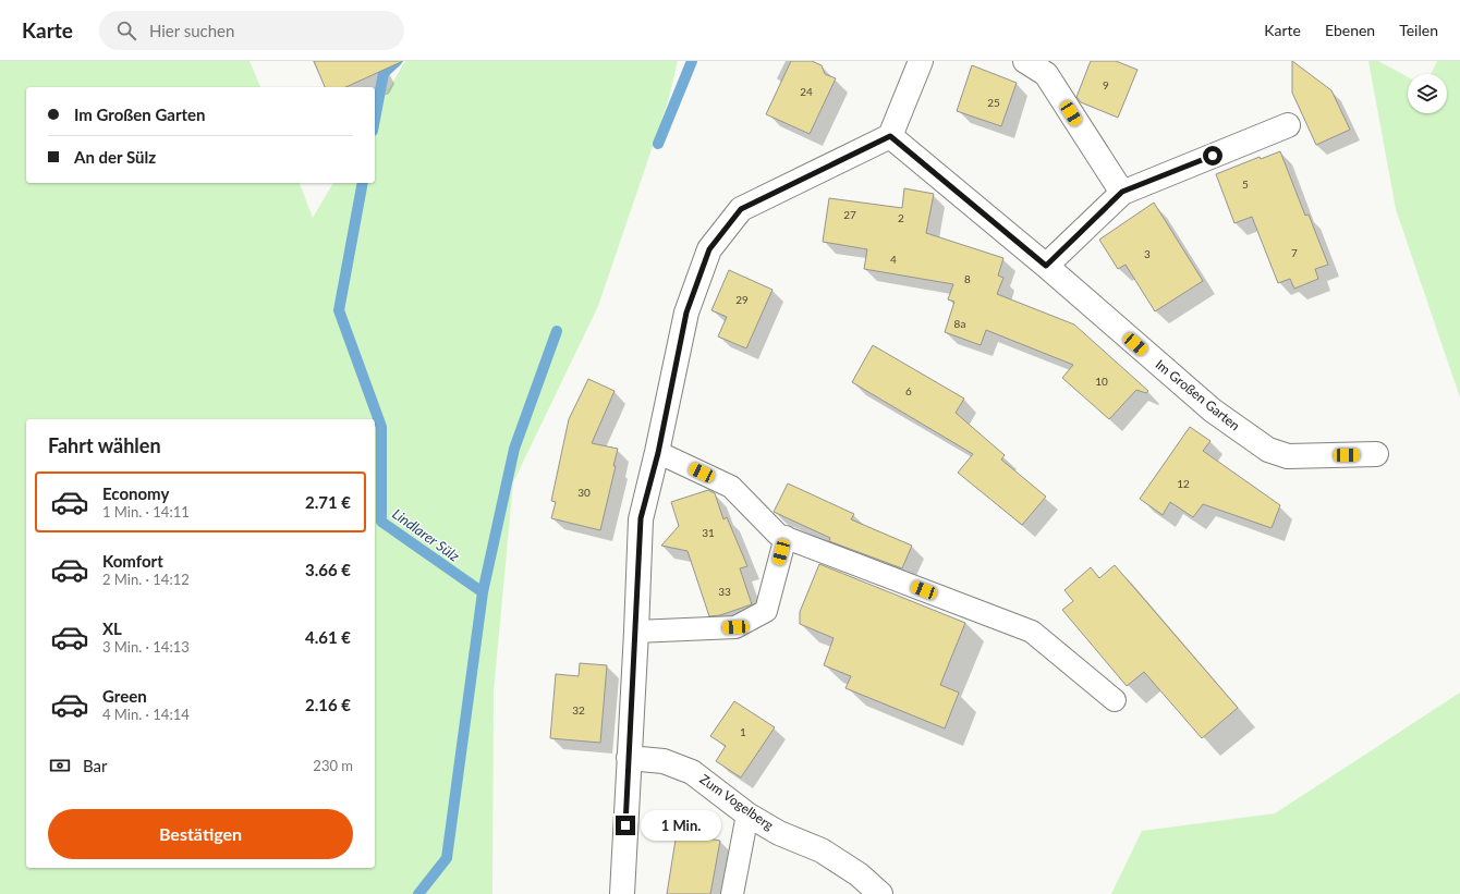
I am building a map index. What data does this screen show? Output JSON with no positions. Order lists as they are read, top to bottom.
{
  "streets": {
    "street": ["Im Großen Garten", "Zum Vogelberg"]
  },
  "water": ["Lindlarer Sülz"],
  "house_numbers": [
    "9",
    "24",
    "25",
    "5",
    "27",
    "2",
    "7",
    "3",
    "4",
    "8",
    "29",
    "8a",
    "10",
    "6",
    "12",
    "30",
    "31",
    "33",
    "32",
    "1"
  ],
  "page": {
    "header": "Karte",
    "search": "Hier suchen",
    "nav": ["Karte", "Ebenen", "Teilen"],
    "banner": ["Im Großen Garten", "An der Sülz"],
    "heading": "Fahrt wählen",
    "list": [
      {
        "name": "Economy",
        "note": "1 Min. · 14:11",
        "value": "2.71 €"
      },
      {
        "name": "Komfort",
        "note": "2 Min. · 14:12",
        "value": "3.66 €"
      },
      {
        "name": "XL",
        "note": "3 Min. · 14:13",
        "value": "4.61 €"
      },
      {
        "name": "Green",
        "note": "4 Min. · 14:14",
        "value": "2.16 €"
      }
    ],
    "pay": ["Bar", "230 m"],
    "buttons": "Bestätigen",
    "bubble": "1 Min."
  }
}
